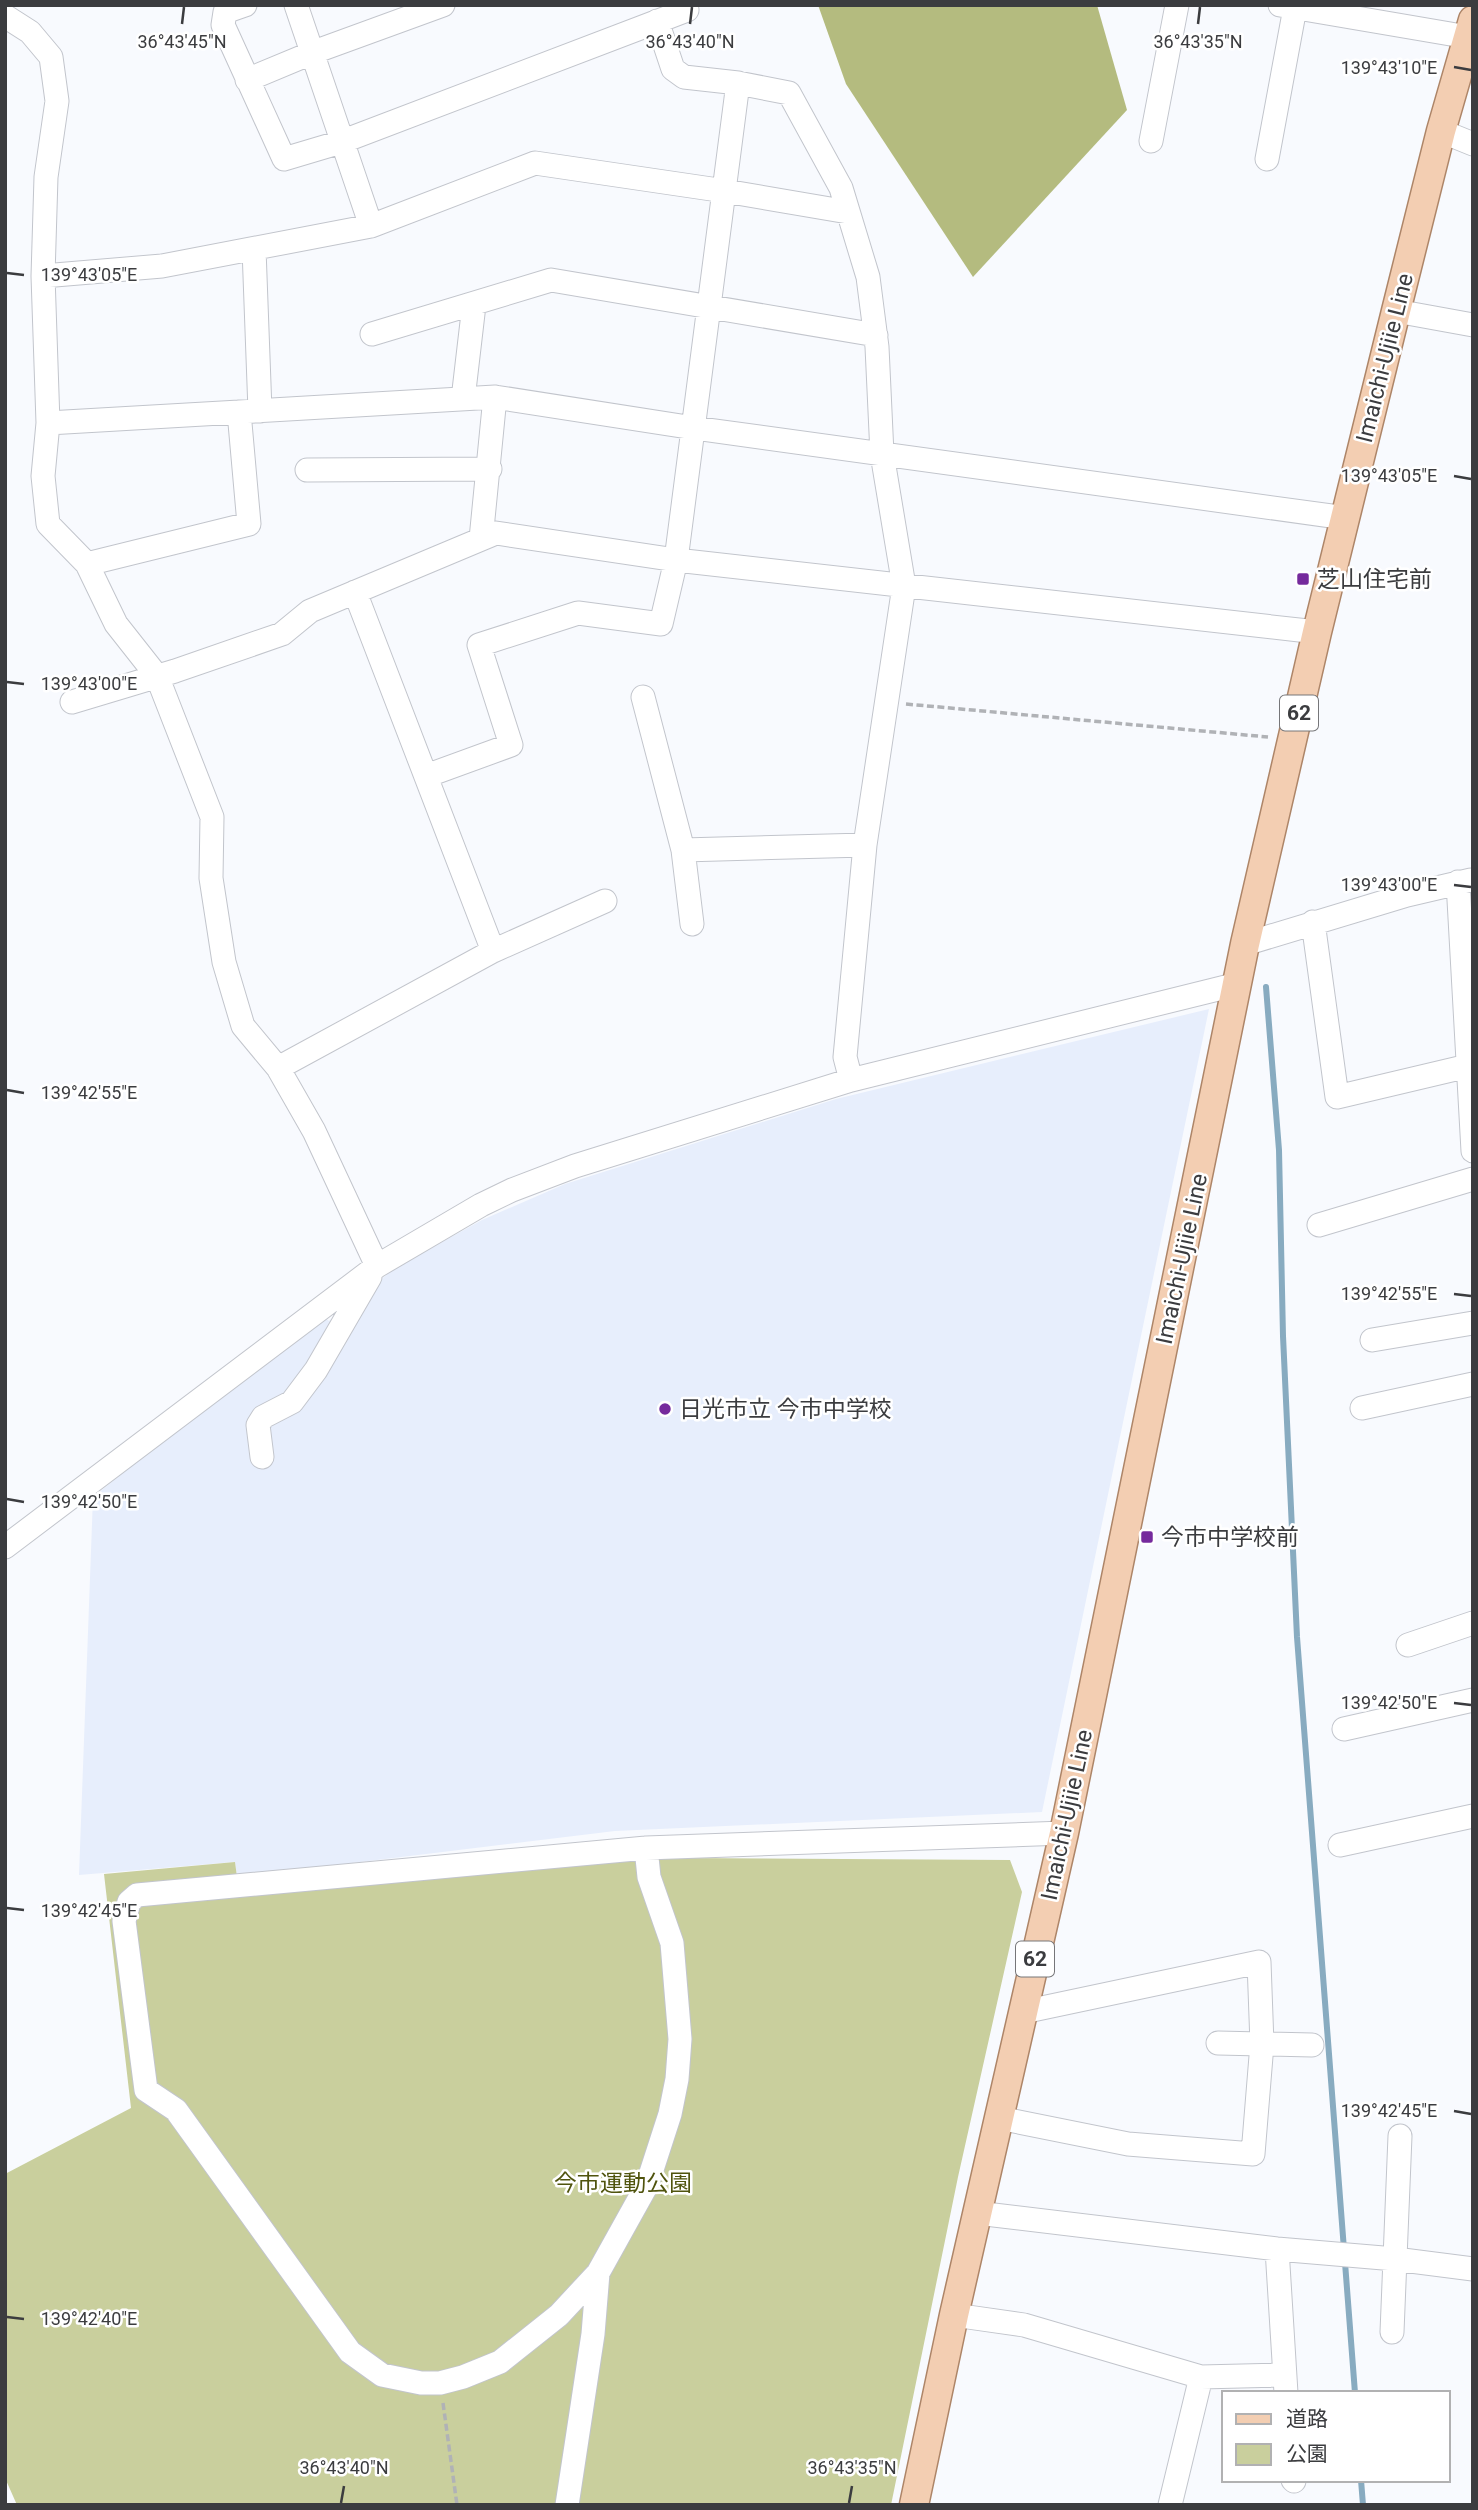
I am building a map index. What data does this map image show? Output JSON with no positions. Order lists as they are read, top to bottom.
{
  "streets": {
    "main road": ["Imaichi-Ujiie Line", "62"]
  },
  "parks": ["今市運動公園"],
  "places": {
    "transit": ["芝山住宅前", "今市中学校前"],
    "other": ["日光市立 今市中学校"]
  },
  "legend": ["道路", "公園"],
  "coordinates": [
    "36°43'45\"N",
    "36°43'40\"N",
    "36°43'35\"N",
    "139°43'10\"E",
    "139°43'05\"E",
    "139°43'00\"E",
    "139°42'55\"E",
    "139°42'50\"E",
    "139°42'45\"E",
    "139°42'40\"E"
  ]
}
